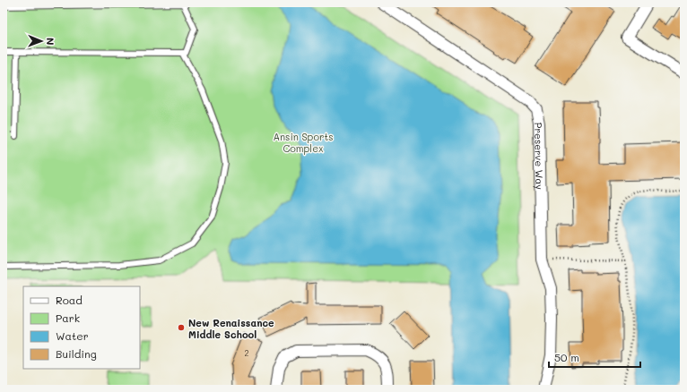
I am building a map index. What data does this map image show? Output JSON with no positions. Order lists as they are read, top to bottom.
{
  "streets": {
    "street": ["Preserve Way"]
  },
  "parks": ["Ansin Sports Complex"],
  "places": ["New Renaissance Middle School"],
  "house_numbers": ["2"],
  "legend": [
    "Road",
    "Park",
    "Water",
    "Building"
  ],
  "scale_bar": "50 m",
  "north": "right"
}
